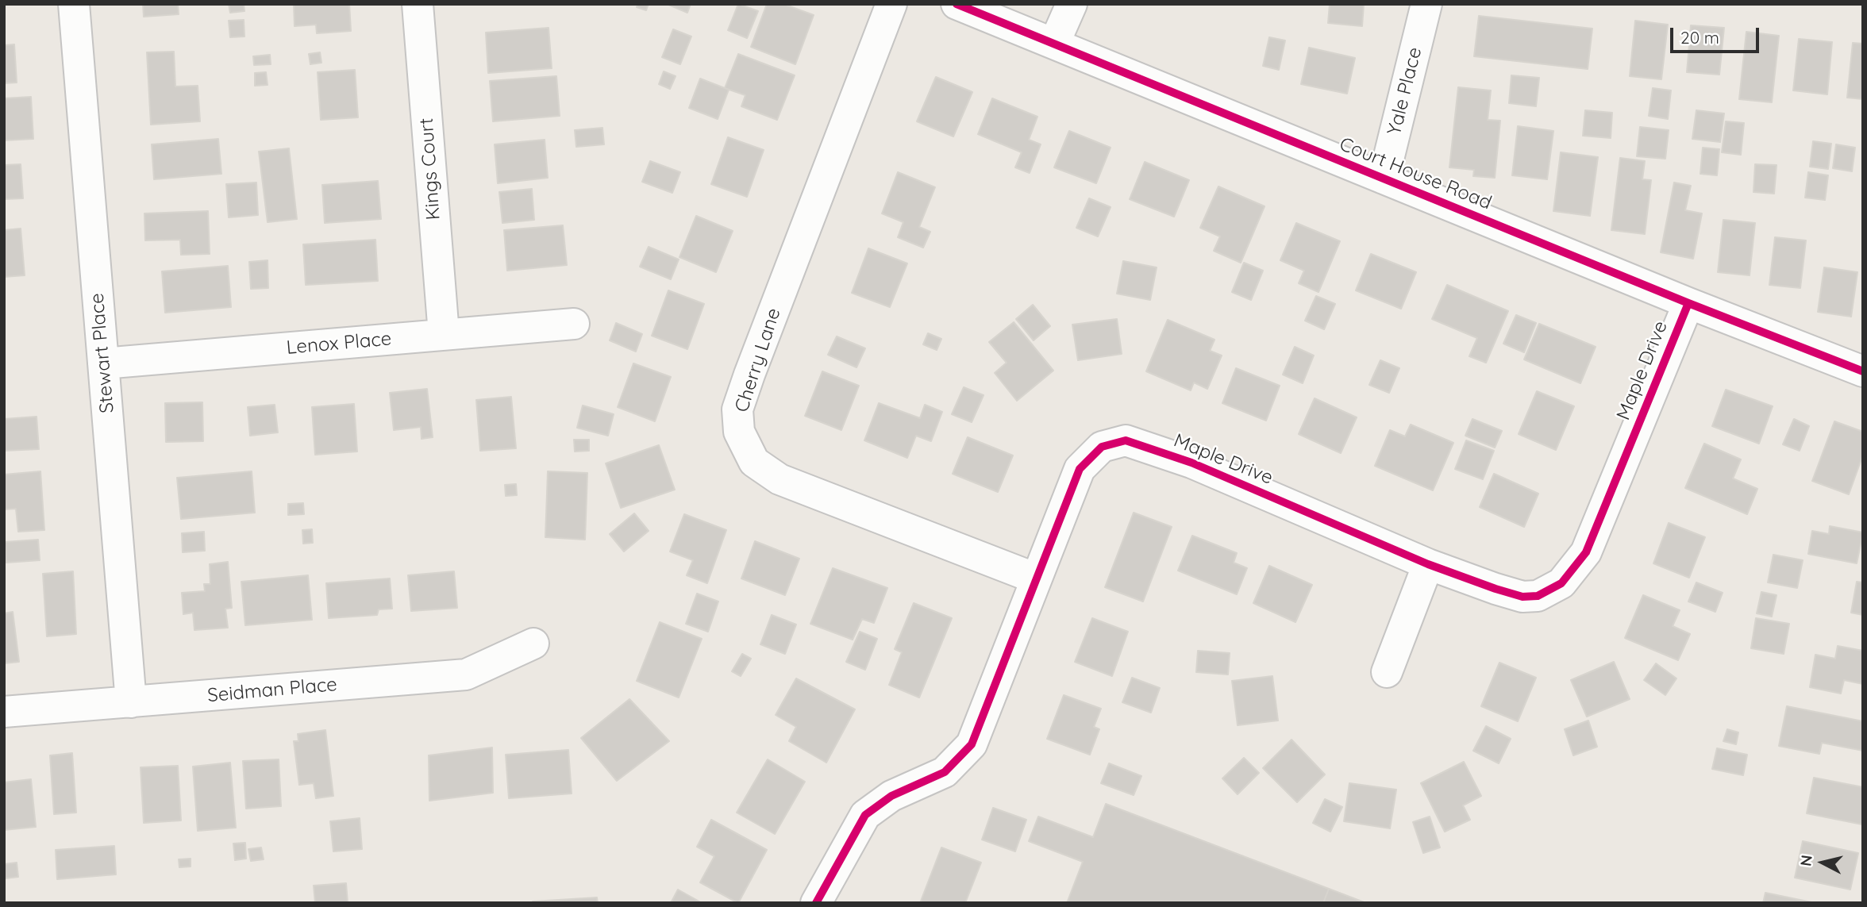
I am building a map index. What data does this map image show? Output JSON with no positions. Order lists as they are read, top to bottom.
{
  "streets": {
    "street": [
      "Yale Place",
      "Kings Court",
      "Court House Road",
      "Lenox Place",
      "Stewart Place",
      "Cherry Lane",
      "Maple Drive",
      "Seidman Place"
    ]
  },
  "crossings": [
    ["Yale Place", "Court House Road"],
    ["Kings Court", "Lenox Place"],
    ["Court House Road", "Maple Drive"],
    ["Lenox Place", "Stewart Place"],
    ["Stewart Place", "Seidman Place"],
    ["Cherry Lane", "Maple Drive"]
  ],
  "scale_bar": "20 m",
  "north": "left"
}
